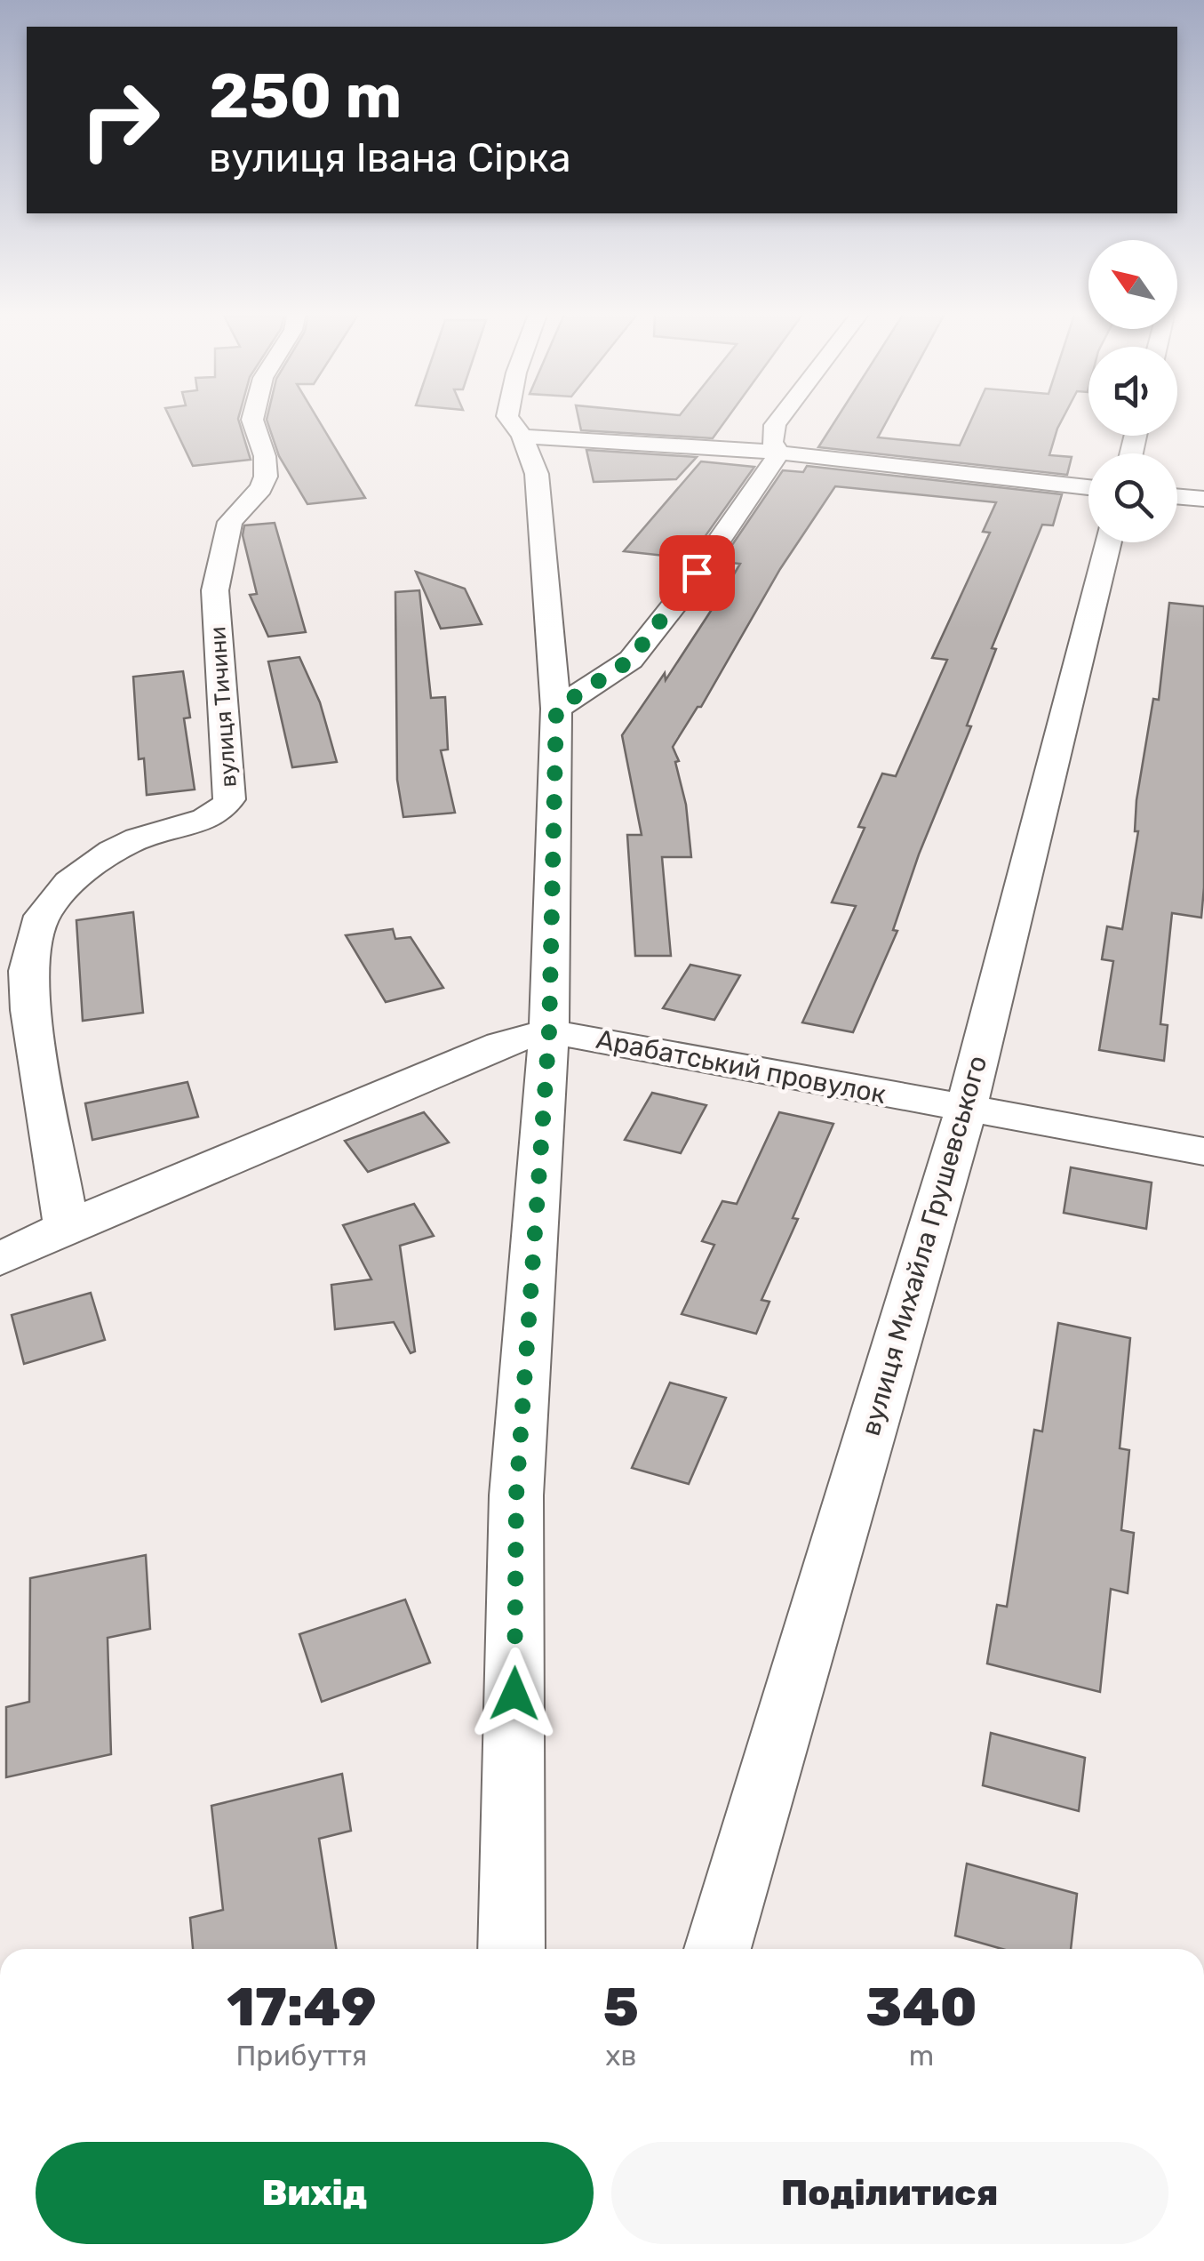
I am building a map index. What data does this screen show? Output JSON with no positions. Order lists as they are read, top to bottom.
{
  "streets": {
    "street": ["вулиця Тичини", "Арабатський провулок", "вулиця Михайла Грушевського"]
  },
  "crossings": [
    ["вулиця Тичини", "Арабатський провулок"],
    ["Арабатський провулок", "вулиця Михайла Грушевського"]
  ],
  "north": "top left",
  "page": {
    "turn": ["250 m", "вулиця Івана Сірка"],
    "eta": [
      "17:49",
      "Прибуття",
      "5",
      "хв",
      "340",
      "m"
    ],
    "buttons": ["Вихід", "Поділитися"]
  }
}
